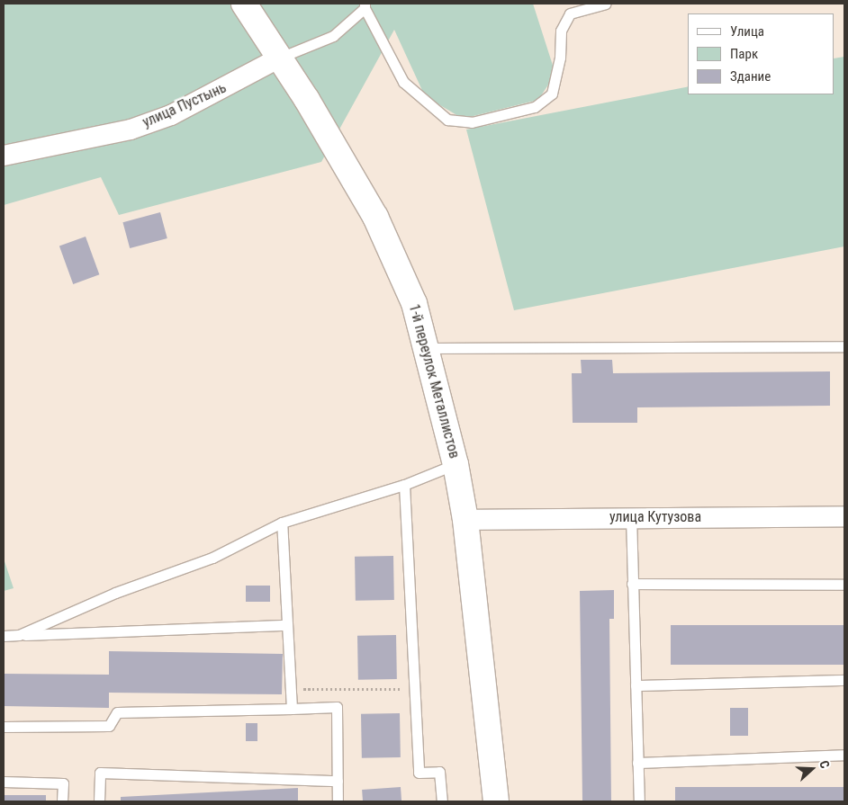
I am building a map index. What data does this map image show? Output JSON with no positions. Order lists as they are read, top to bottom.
{
  "streets": {
    "street": ["улица Пустынь", "1-й переулок Металлистов", "улица Кутузова"]
  },
  "crossings": [
    ["улица Пустынь", "1-й переулок Металлистов"],
    ["1-й переулок Металлистов", "улица Кутузова"]
  ],
  "legend": ["Улица", "Парк", "Здание"],
  "north": "right"
}
